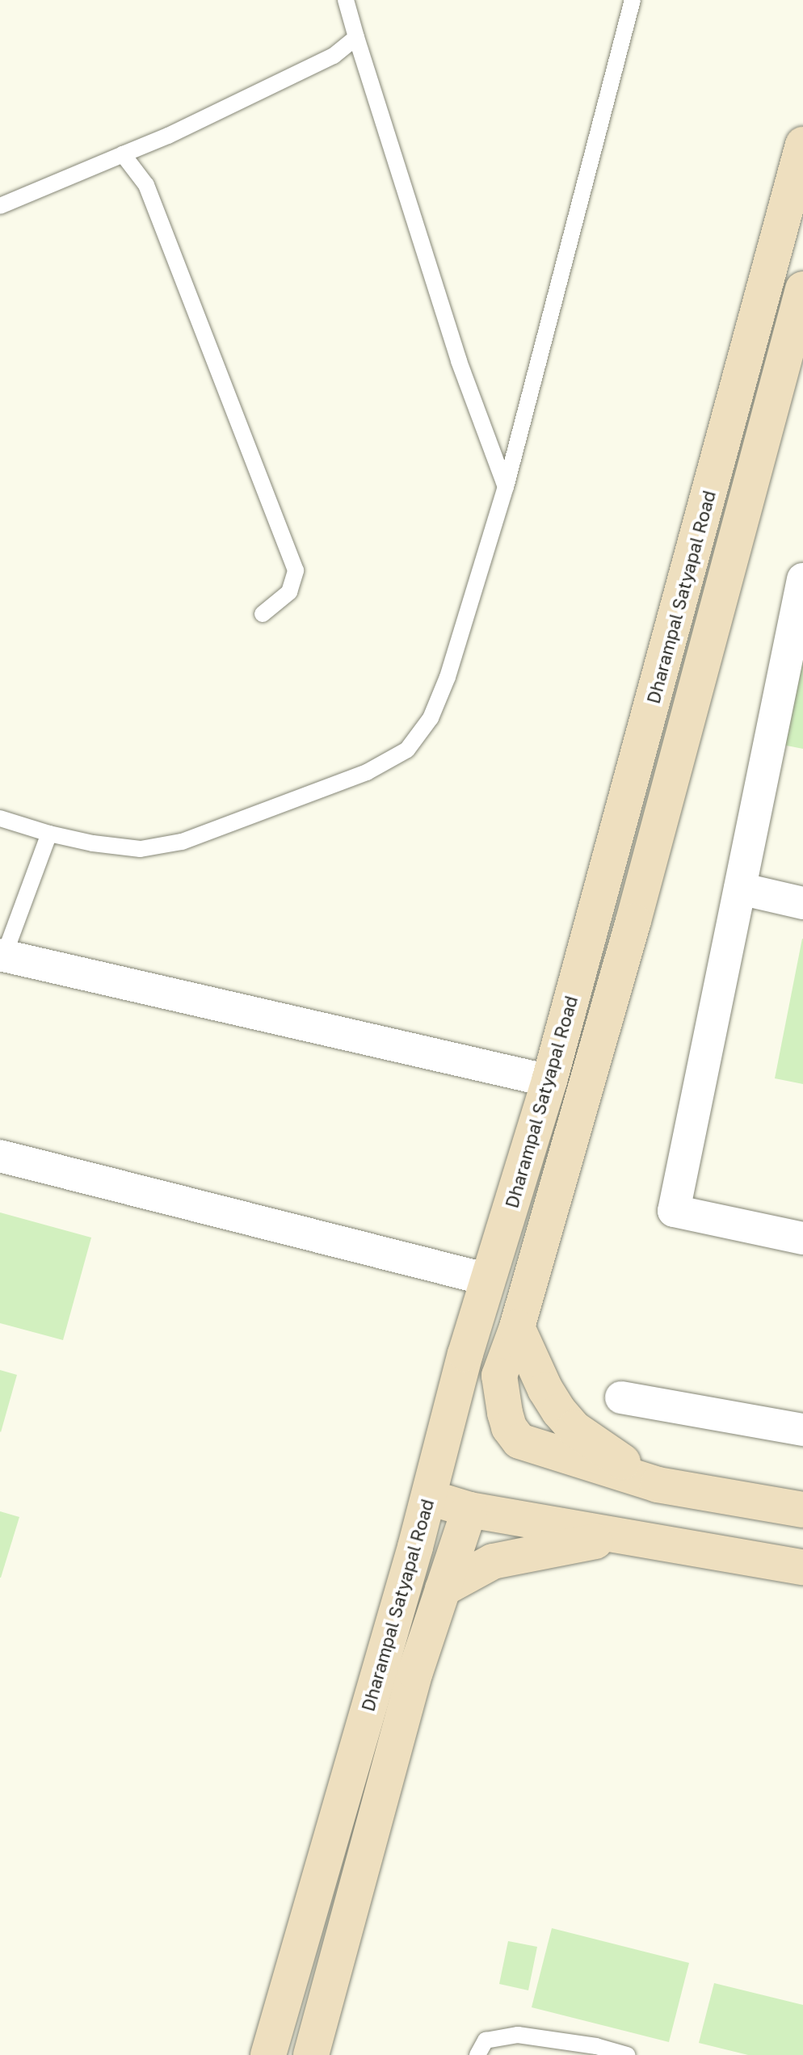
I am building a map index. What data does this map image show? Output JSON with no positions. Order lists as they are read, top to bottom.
{
  "streets": {
    "street": ["Dharampal Satyapal Road"]
  }
}
